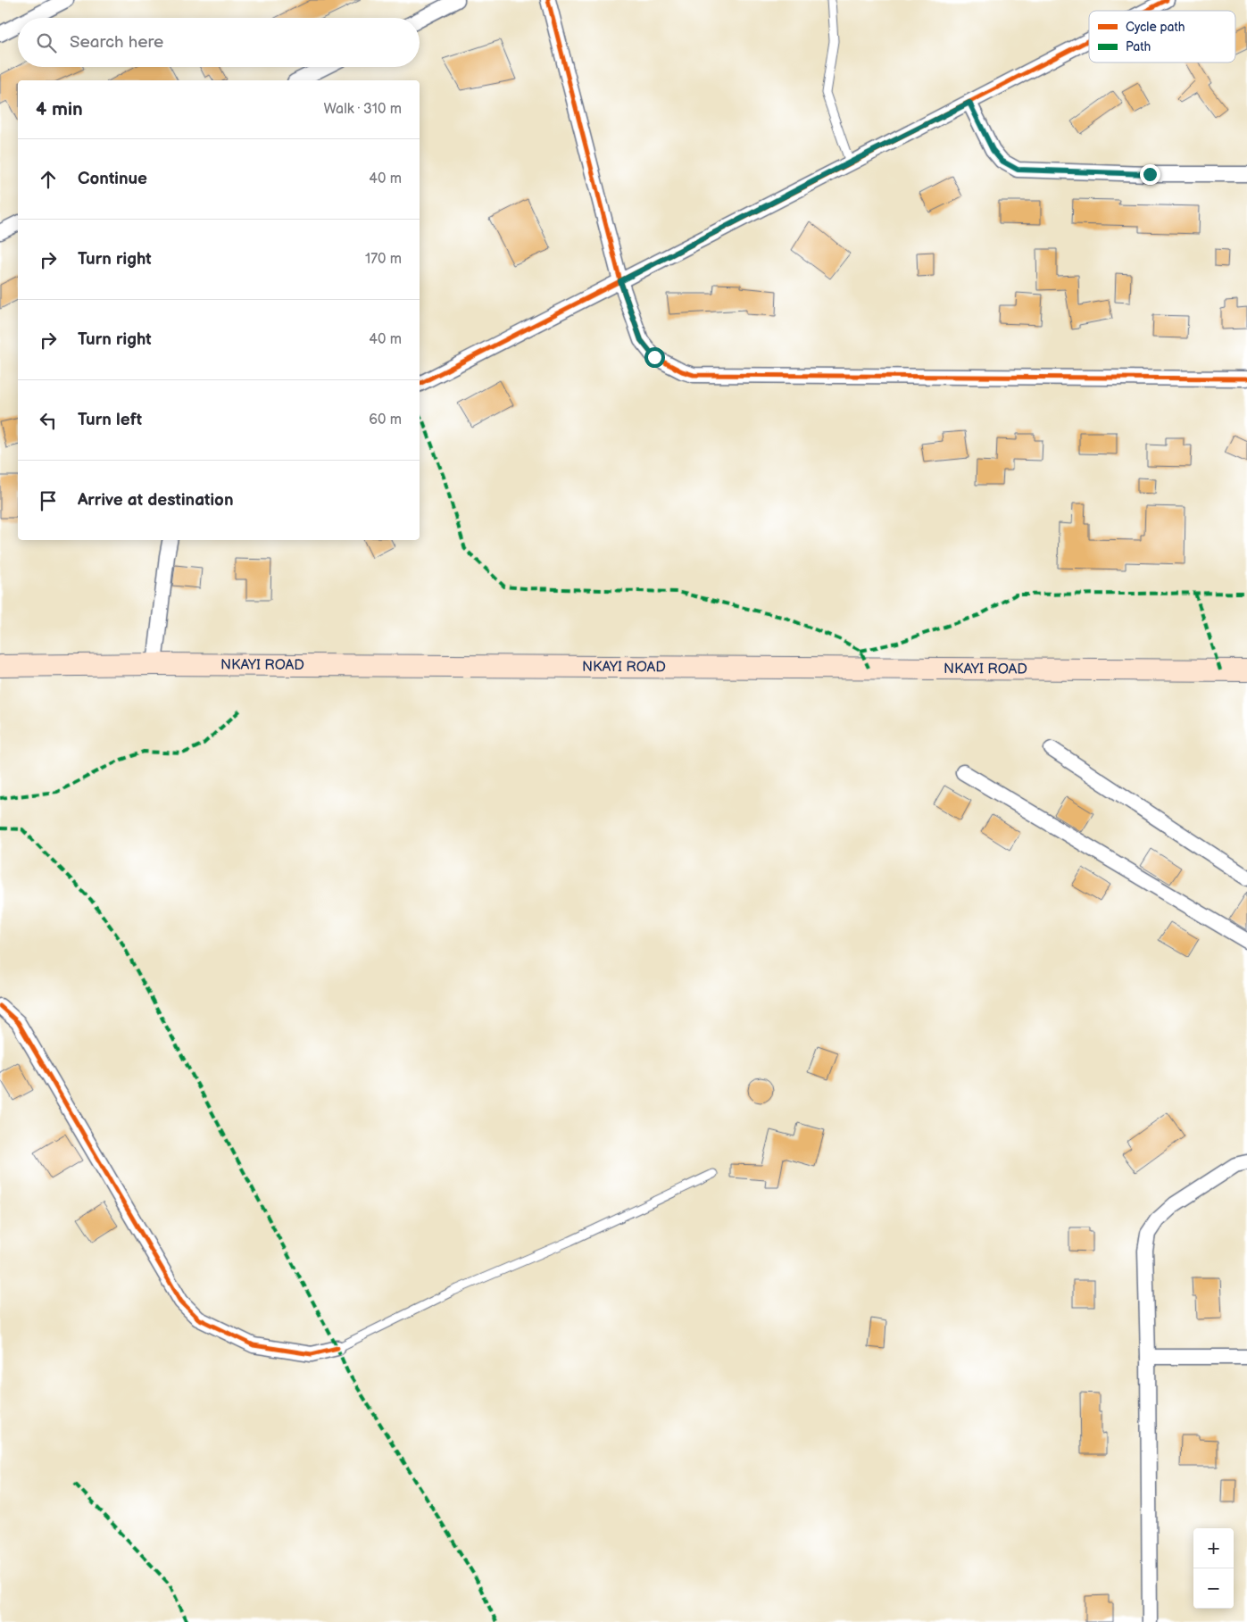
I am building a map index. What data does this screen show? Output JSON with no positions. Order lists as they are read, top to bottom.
{
  "streets": {
    "main road": ["NKAYI ROAD"]
  },
  "legend": ["Cycle path", "Path"],
  "page": {
    "search": "Search here",
    "heading": ["4 min", "Walk · 310 m"],
    "list": [
      ["Continue", "40 m"],
      ["Turn right", "170 m"],
      ["Turn right", "40 m"],
      ["Turn left", "60 m"],
      "Arrive at destination"
    ],
    "map_buttons": ["+", "−"]
  }
}
